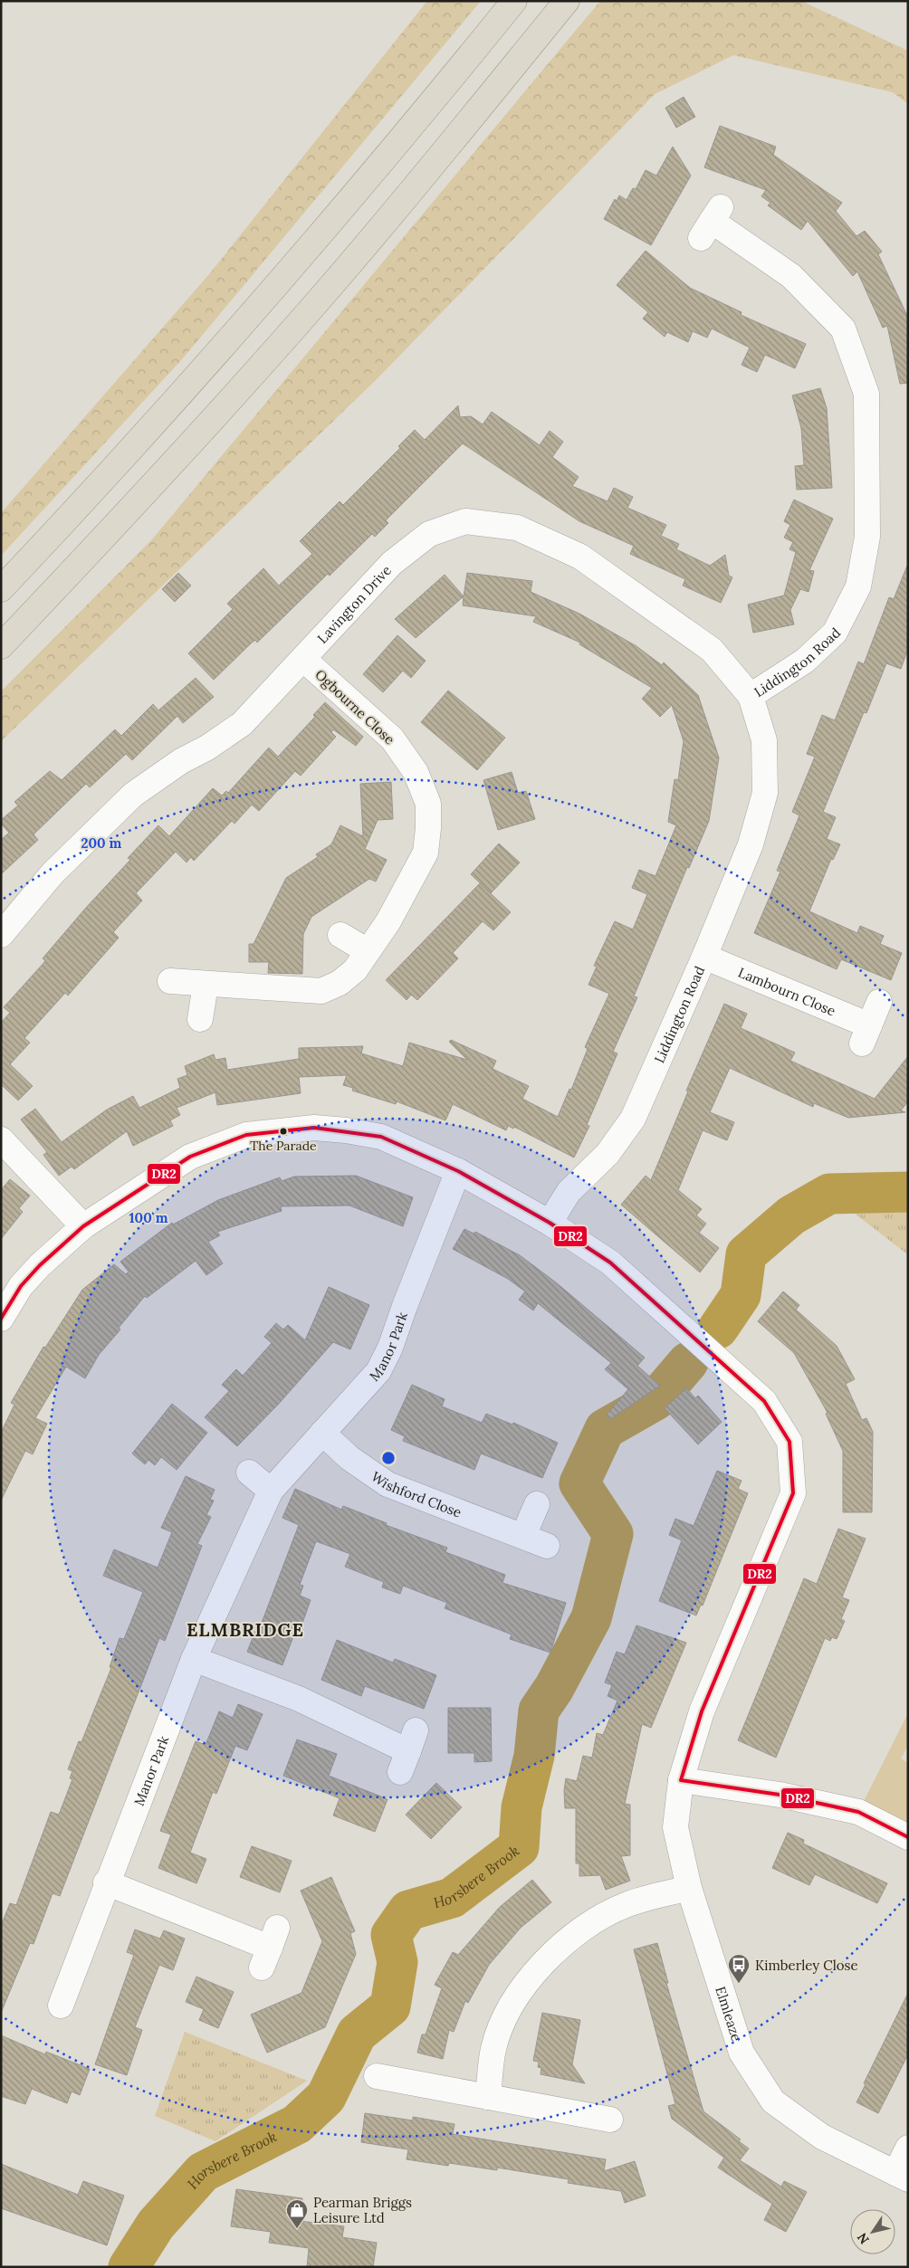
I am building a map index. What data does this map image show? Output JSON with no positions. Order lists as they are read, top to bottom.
{
  "streets": {
    "street": [
      "Lavington Drive",
      "Liddington Road",
      "Ogbourne Close",
      "Lambourn Close",
      "Manor Park",
      "Wishford Close",
      "Elmleaze"
    ]
  },
  "crossings": [
    ["Lavington Drive", "Liddington Road"],
    ["Lavington Drive", "Ogbourne Close"],
    ["Liddington Road", "Lambourn Close"],
    ["Liddington Road", "Elmleaze"],
    ["Manor Park", "Wishford Close"],
    ["Manor Park", "Elmleaze"]
  ],
  "districts": ["ELMBRIDGE"],
  "water": ["Horsbere Brook"],
  "places": {
    "other": ["The Parade"],
    "bus stop": ["Kimberley Close"],
    "shop": ["Pearman Briggs Leisure Ltd"]
  },
  "lines": ["transit line DR2"],
  "north": "bottom left",
  "rings": ["200 m", "100 m"]
}
